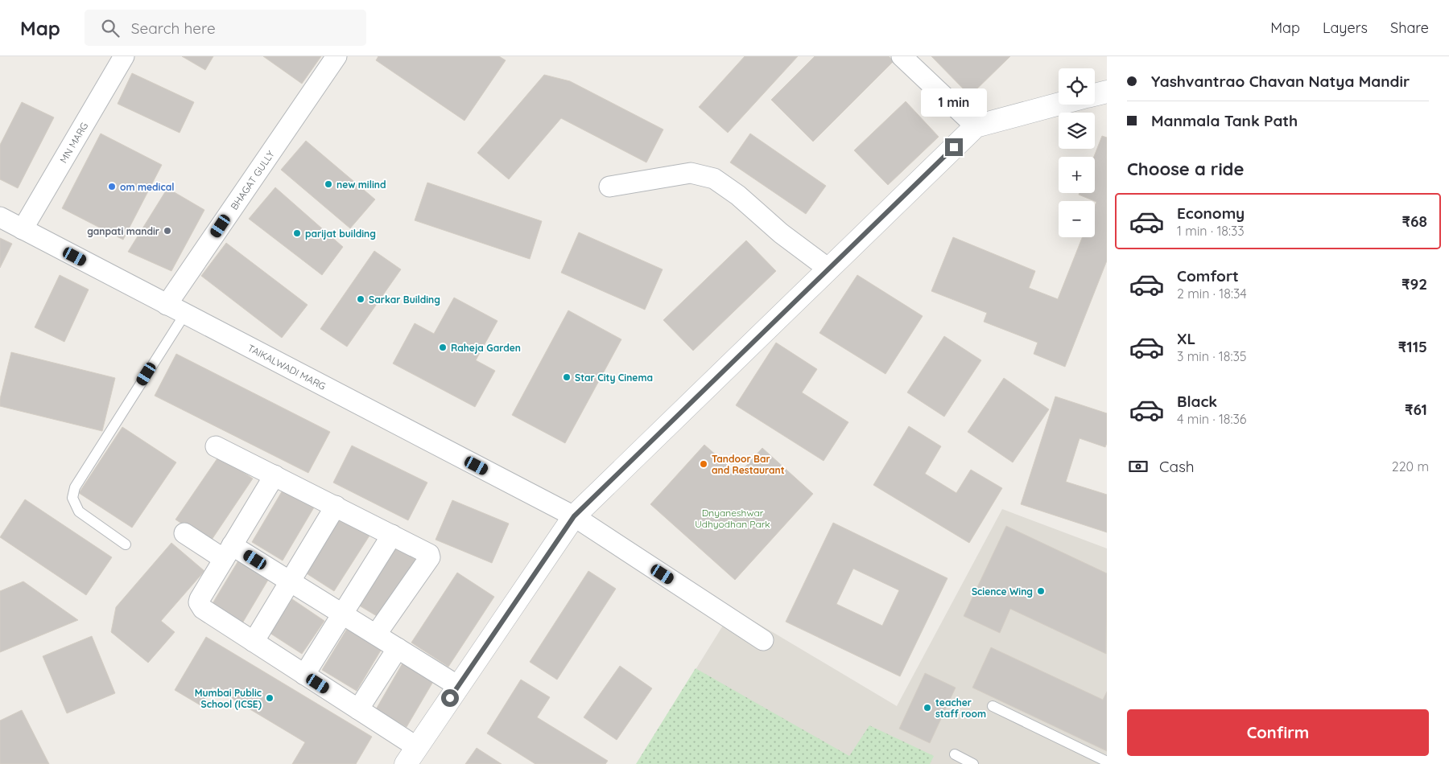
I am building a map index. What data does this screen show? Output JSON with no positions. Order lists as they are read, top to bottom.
{
  "streets": {
    "street": ["MN MARG", "BHAGAT GULLY", "TAIKALWADI MARG"]
  },
  "crossings": [
    ["MN MARG", "TAIKALWADI MARG"],
    ["BHAGAT GULLY", "TAIKALWADI MARG"]
  ],
  "parks": ["Dnyaneshwar Udhyodhan Park"],
  "places": [
    "new milind",
    "om medical",
    "ganpati mandir",
    "parijat building",
    "Sarkar Building",
    "Raheja Garden",
    "Star City Cinema",
    "Tandoor Bar and Restaurant",
    "Science Wing",
    "Mumbai Public School (ICSE)",
    "teacher staff room"
  ],
  "page": {
    "header": "Map",
    "search": "Search here",
    "nav": ["Map", "Layers", "Share"],
    "banner": ["Yashvantrao Chavan Natya Mandir", "Manmala Tank Path"],
    "map_buttons": ["+", "−"],
    "bubble": "1 min",
    "heading": "Choose a ride",
    "list": [
      {
        "name": "Economy",
        "note": "1 min · 18:33",
        "value": "₹68"
      },
      {
        "name": "Comfort",
        "note": "2 min · 18:34",
        "value": "₹92"
      },
      {
        "name": "XL",
        "note": "3 min · 18:35",
        "value": "₹115"
      },
      {
        "name": "Black",
        "note": "4 min · 18:36",
        "value": "₹61"
      }
    ],
    "pay": ["Cash", "220 m"],
    "buttons": "Confirm"
  }
}
